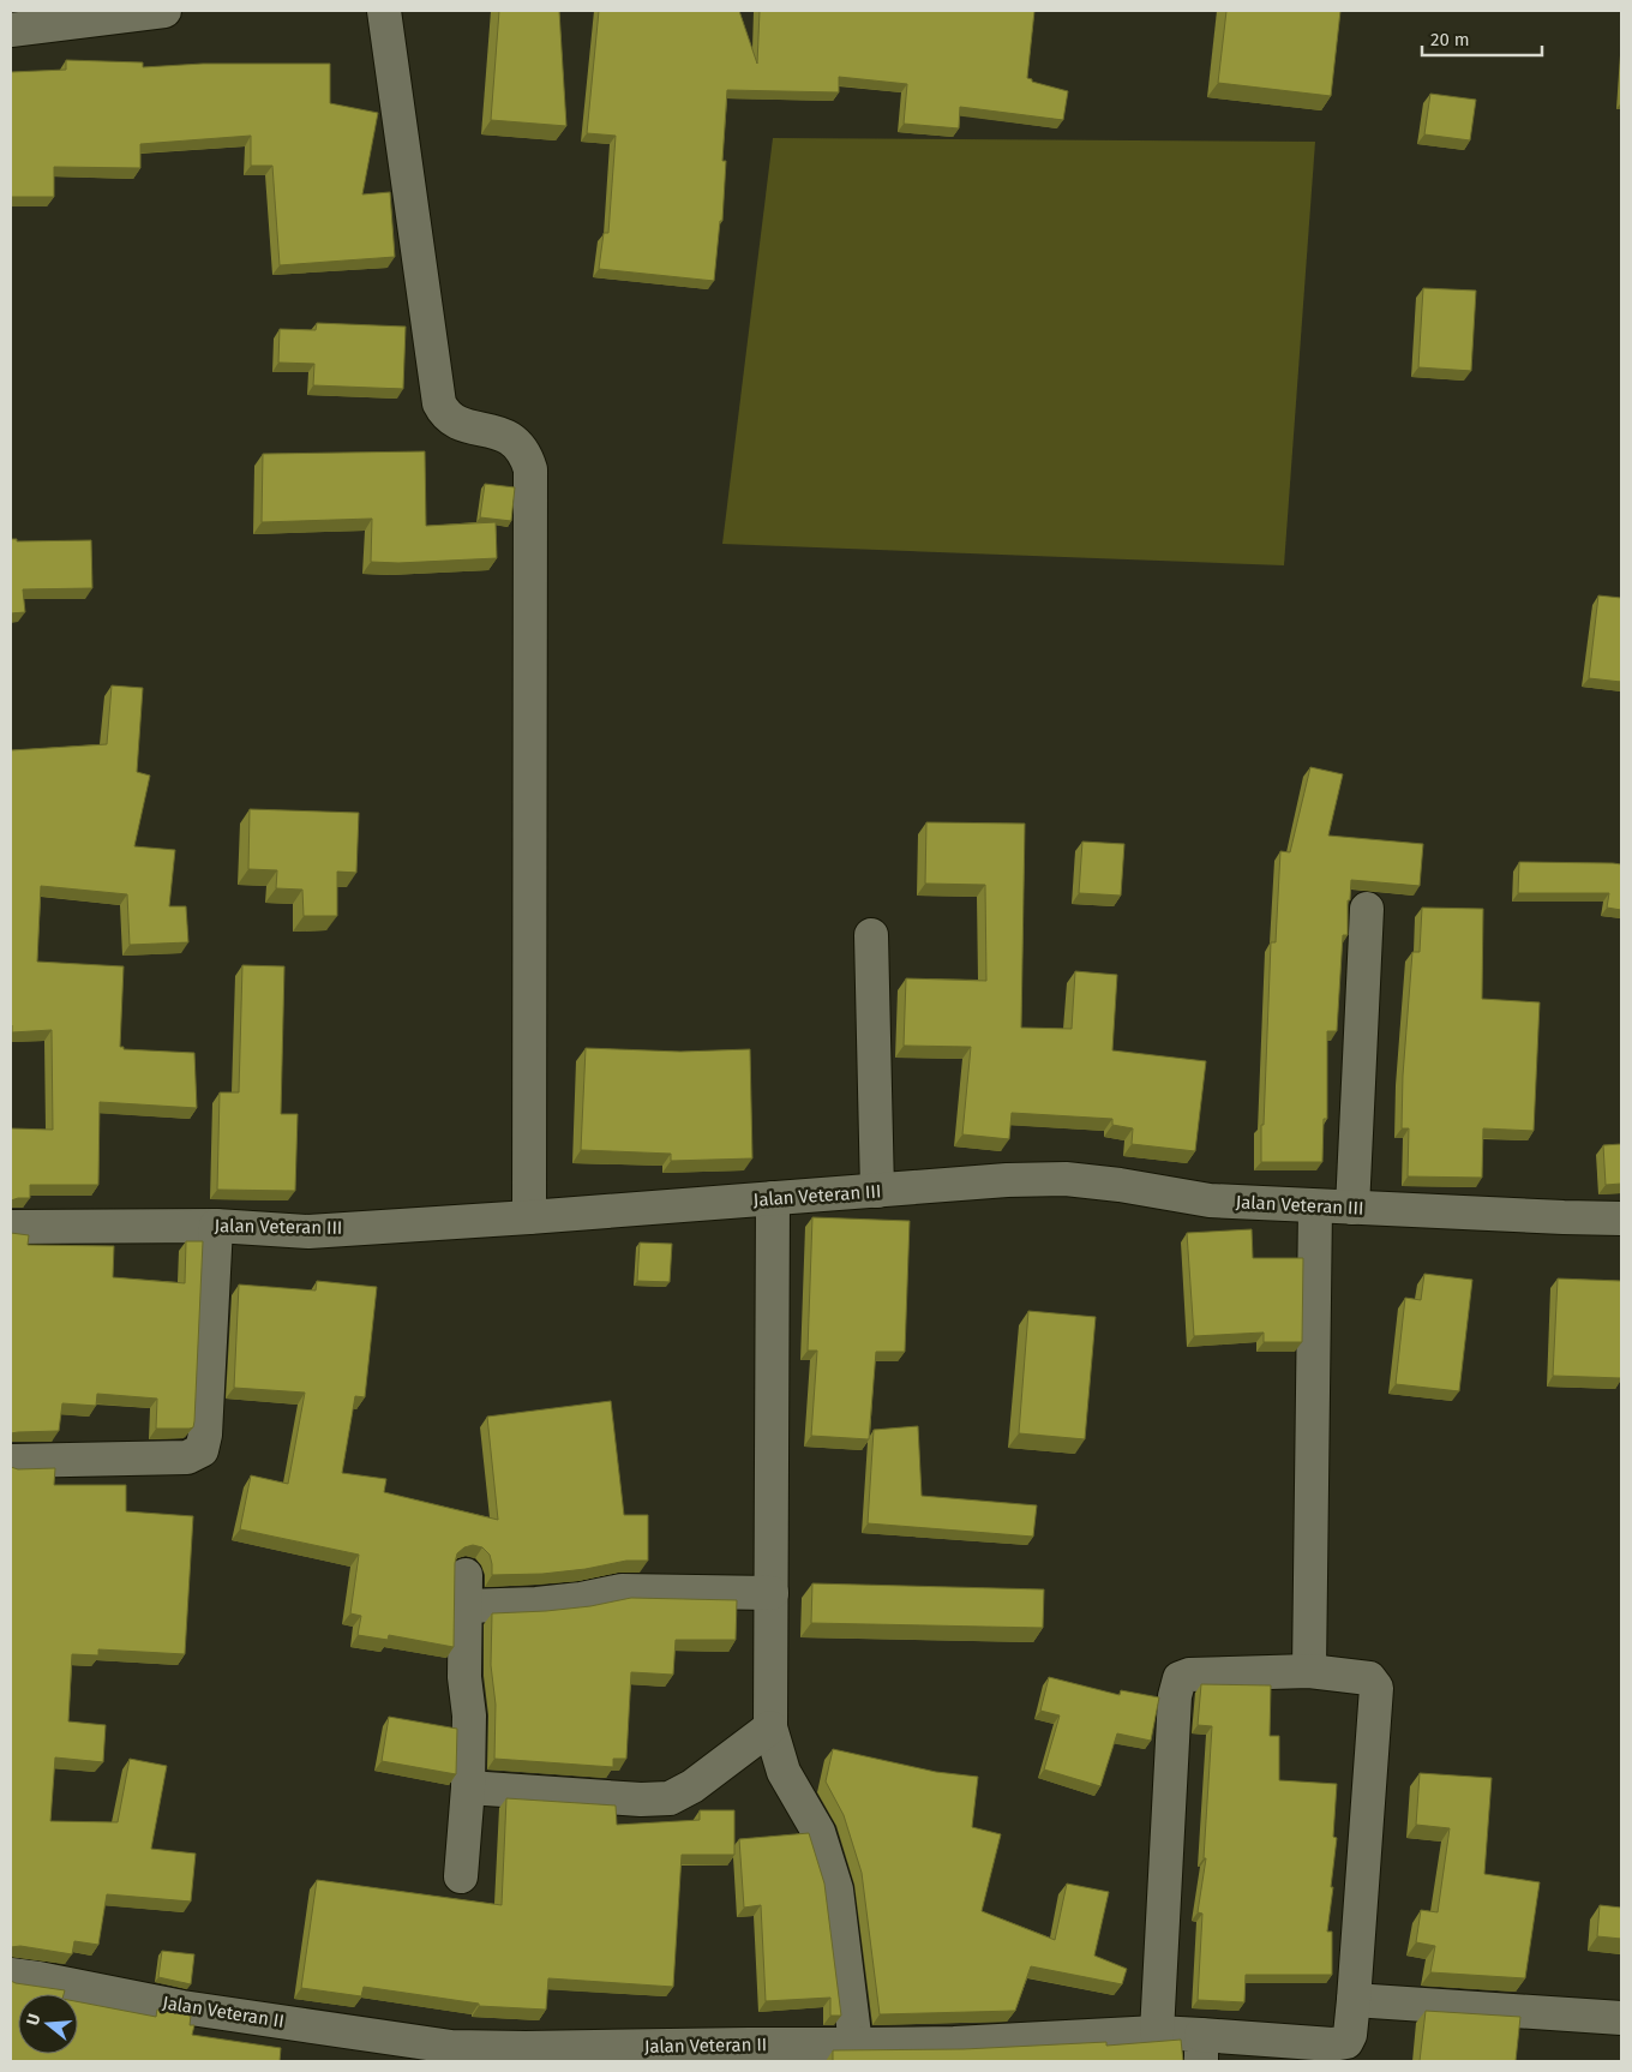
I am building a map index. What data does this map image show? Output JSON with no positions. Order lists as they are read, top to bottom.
{
  "streets": {
    "street": ["Jalan Veteran III", "Jalan Veteran II"]
  },
  "scale_bar": "20 m",
  "north": "left"
}
